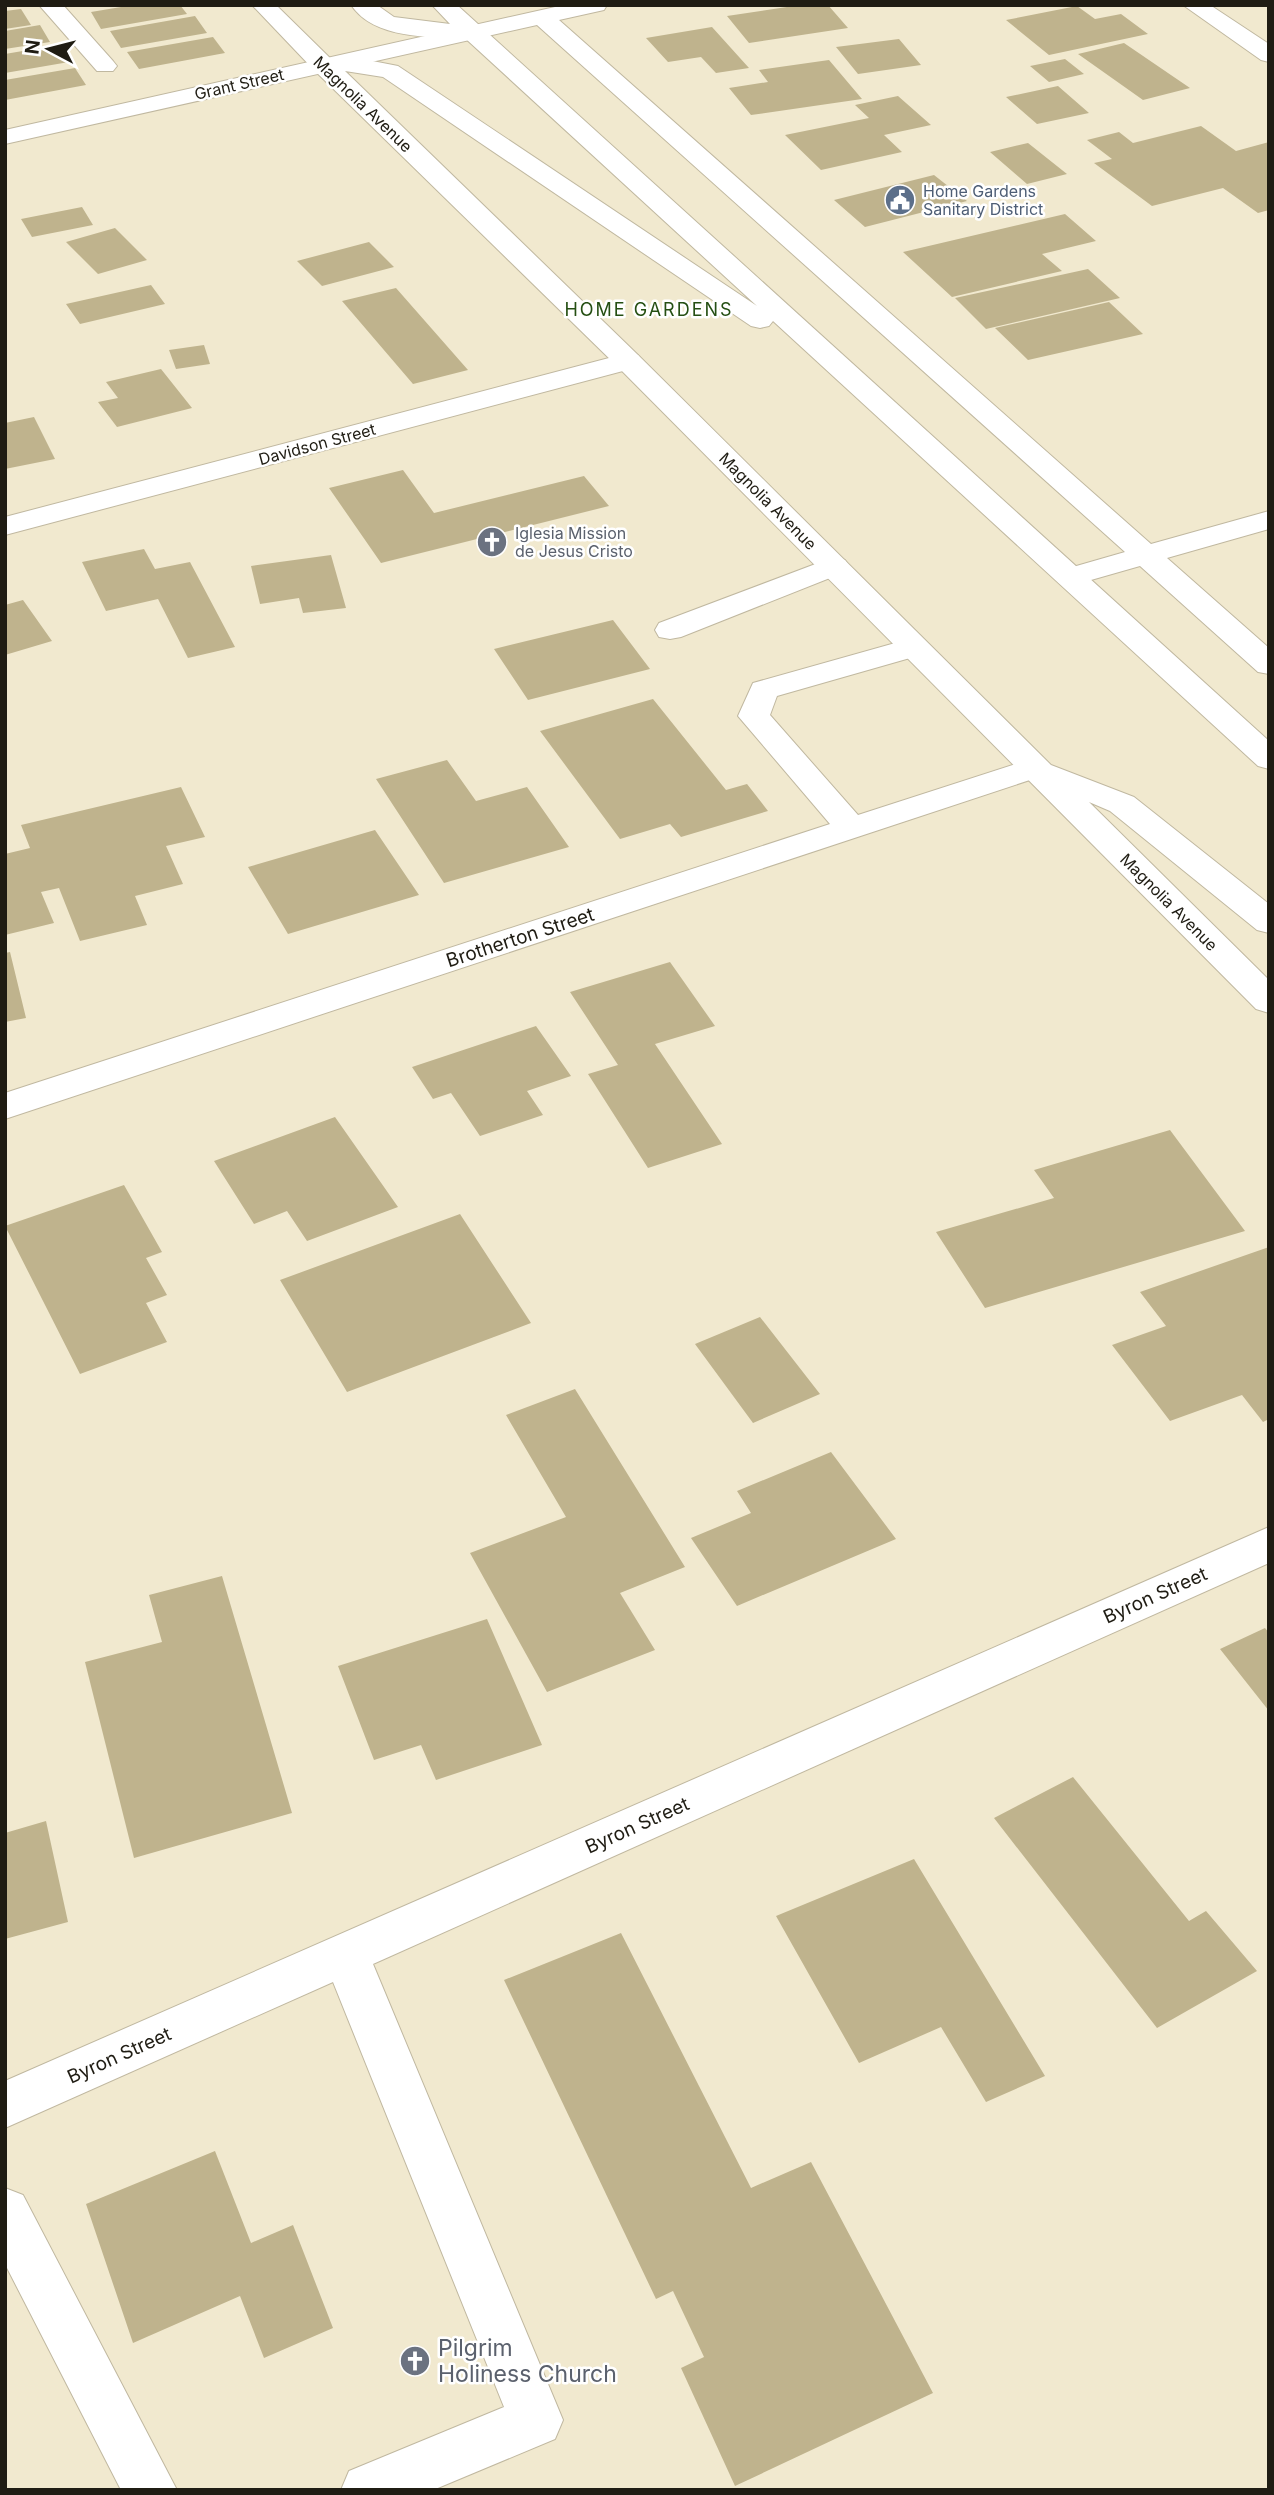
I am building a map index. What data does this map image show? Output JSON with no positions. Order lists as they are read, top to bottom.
{
  "streets": {
    "main road": [
      "Grant Street",
      "Magnolia Avenue",
      "Davidson Street",
      "Brotherton Street",
      "Byron Street"
    ]
  },
  "crossings": [
    ["Grant Street", "Magnolia Avenue"],
    ["Magnolia Avenue", "Davidson Street"],
    ["Magnolia Avenue", "Brotherton Street"]
  ],
  "districts": ["HOME GARDENS"],
  "places": {
    "public building": ["Home Gardens Sanitary District"],
    "church": ["Iglesia Mission de Jesus Cristo", "Pilgrim Holiness Church"]
  },
  "north": "left"
}
